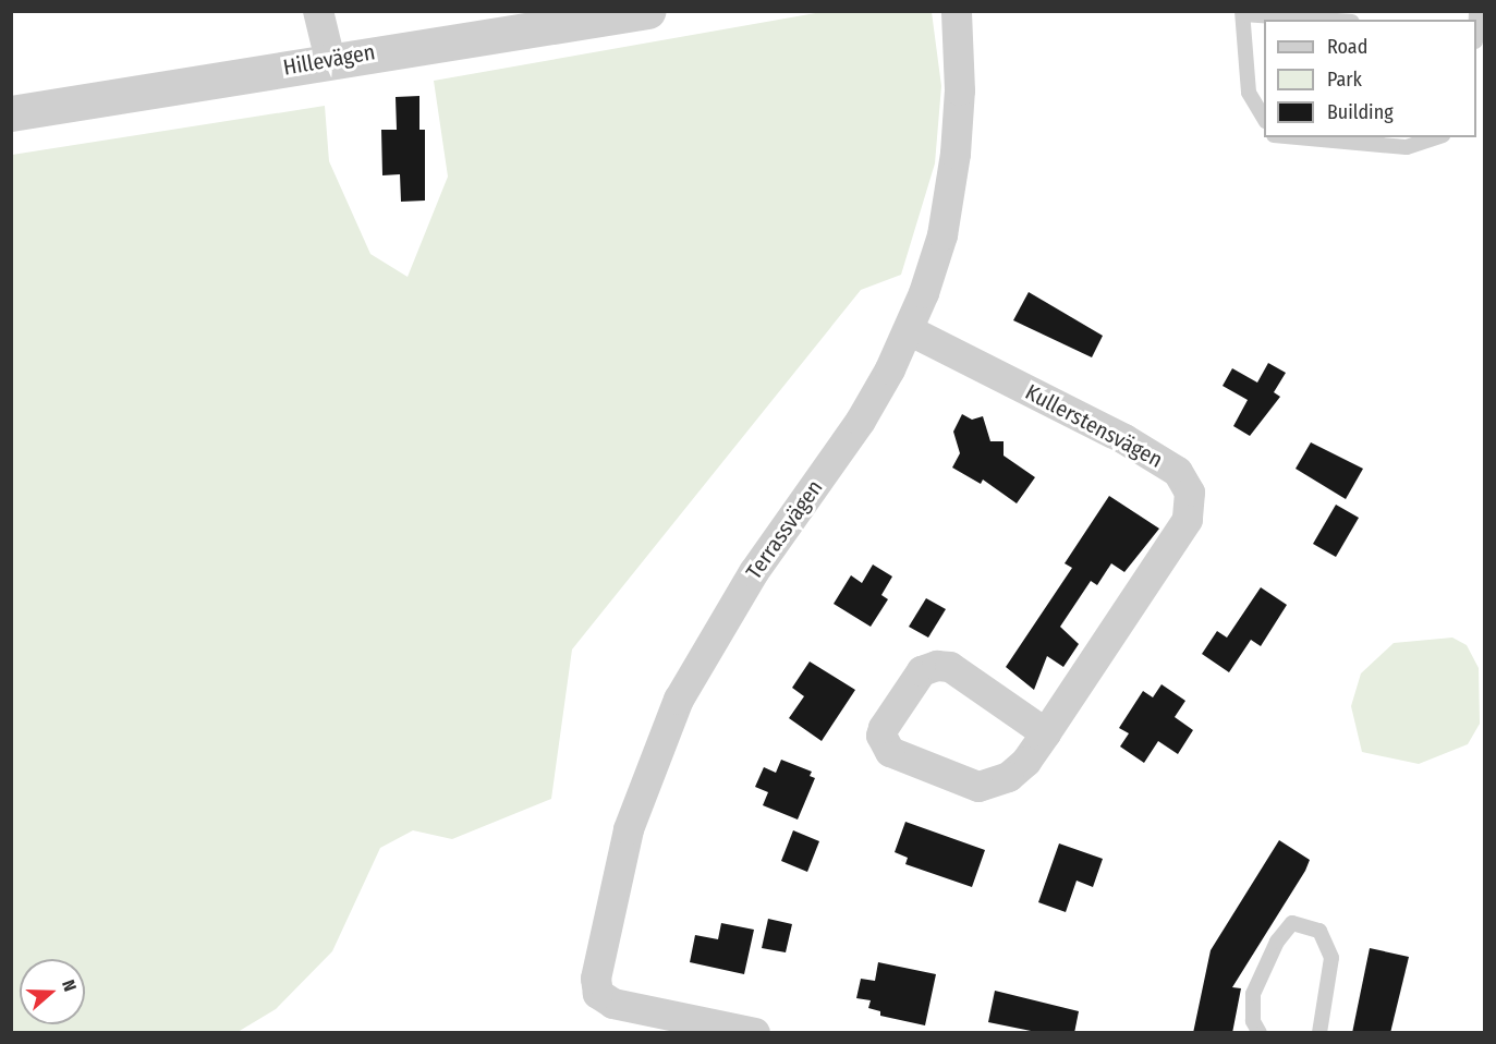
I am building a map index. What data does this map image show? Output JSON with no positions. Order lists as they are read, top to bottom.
{
  "streets": {
    "street": ["Hillevägen", "Kullerstensvägen", "Terrassvägen"]
  },
  "crossings": [
    ["Kullerstensvägen", "Terrassvägen"]
  ],
  "legend": ["Road", "Park", "Building"],
  "north": "right"
}
